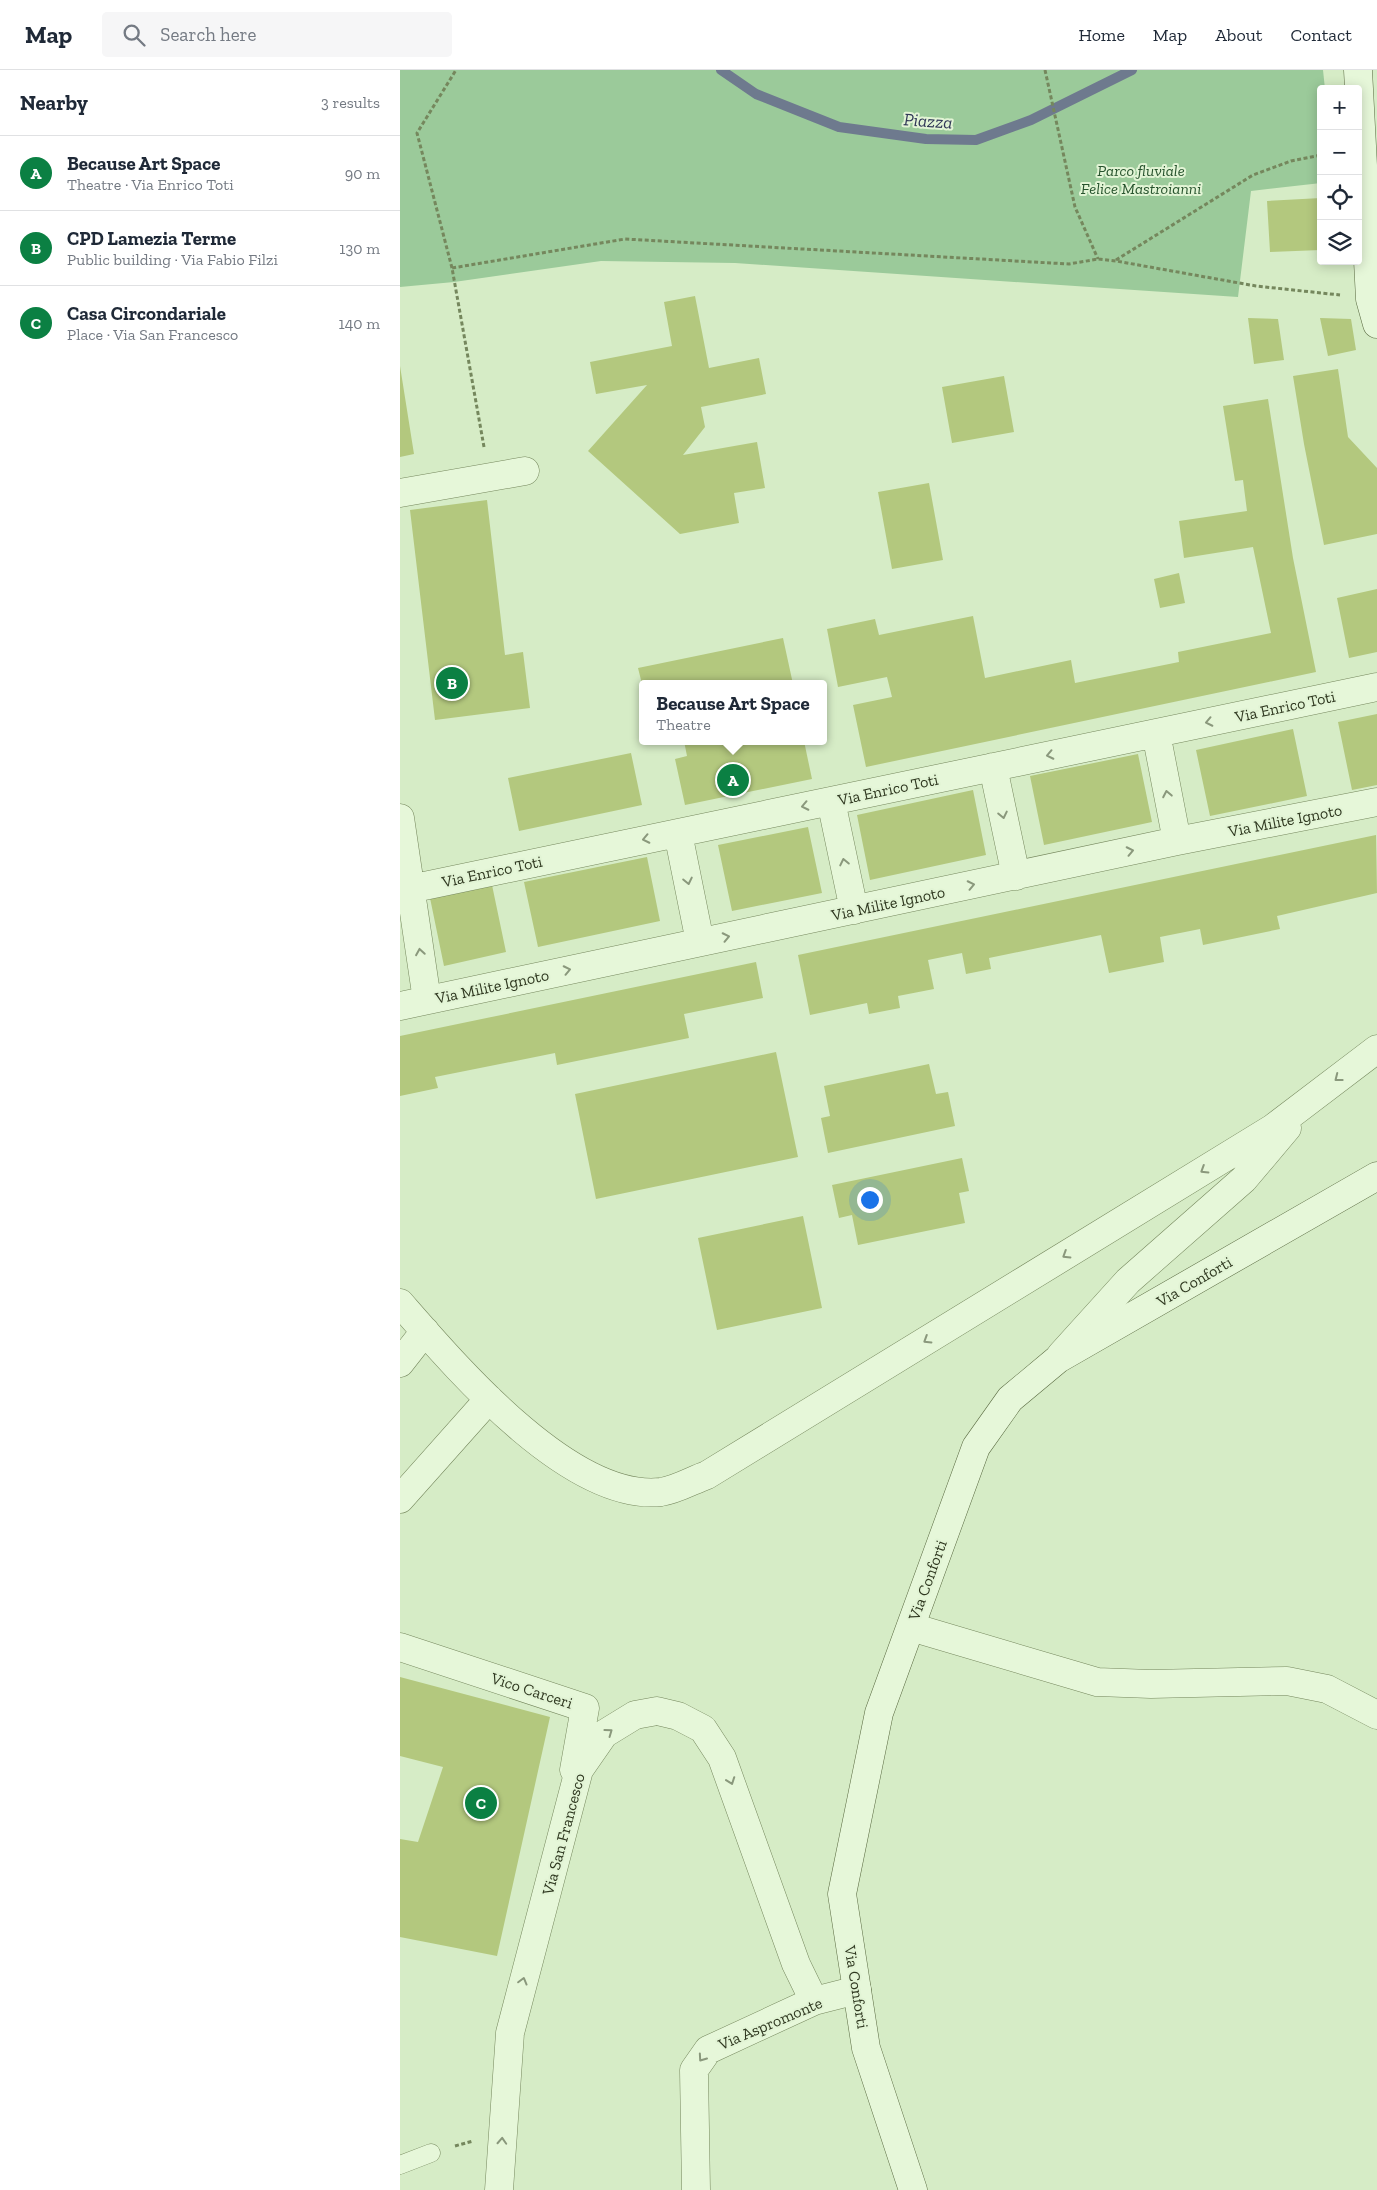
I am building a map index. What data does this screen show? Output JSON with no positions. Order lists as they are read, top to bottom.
{
  "streets": {
    "street": [
      "Via Enrico Toti",
      "Via Milite Ignoto",
      "Via Conforti",
      "Vico Carceri",
      "Via San Francesco",
      "Via Aspromonte"
    ]
  },
  "crossings": [
    ["Via Conforti", "Via Aspromonte"],
    ["Vico Carceri", "Via San Francesco"],
    ["Via San Francesco", "Via Aspromonte"]
  ],
  "one_way": ["Via Enrico Toti", "Via Milite Ignoto", "Via Aspromonte"],
  "water": ["Piazza"],
  "parks": ["Parco fluviale Felice Mastroianni"],
  "page": {
    "header": "Map",
    "search": "Search here",
    "nav": [
      "Home",
      "Map",
      "About",
      "Contact"
    ],
    "heading": ["Nearby", "3 results"],
    "map_buttons": ["+", "−"],
    "list": [
      {
        "mark": "A",
        "name": "Because Art Space",
        "note": "Theatre · Via Enrico Toti",
        "value": "90 m"
      },
      {
        "mark": "B",
        "name": "CPD Lamezia Terme",
        "note": "Public building · Via Fabio Filzi",
        "value": "130 m"
      },
      {
        "mark": "C",
        "name": "Casa Circondariale",
        "note": "Place · Via San Francesco",
        "value": "140 m"
      }
    ],
    "pins": ["B", "A", "C"],
    "popup": ["Because Art Space", "Theatre"]
  }
}
